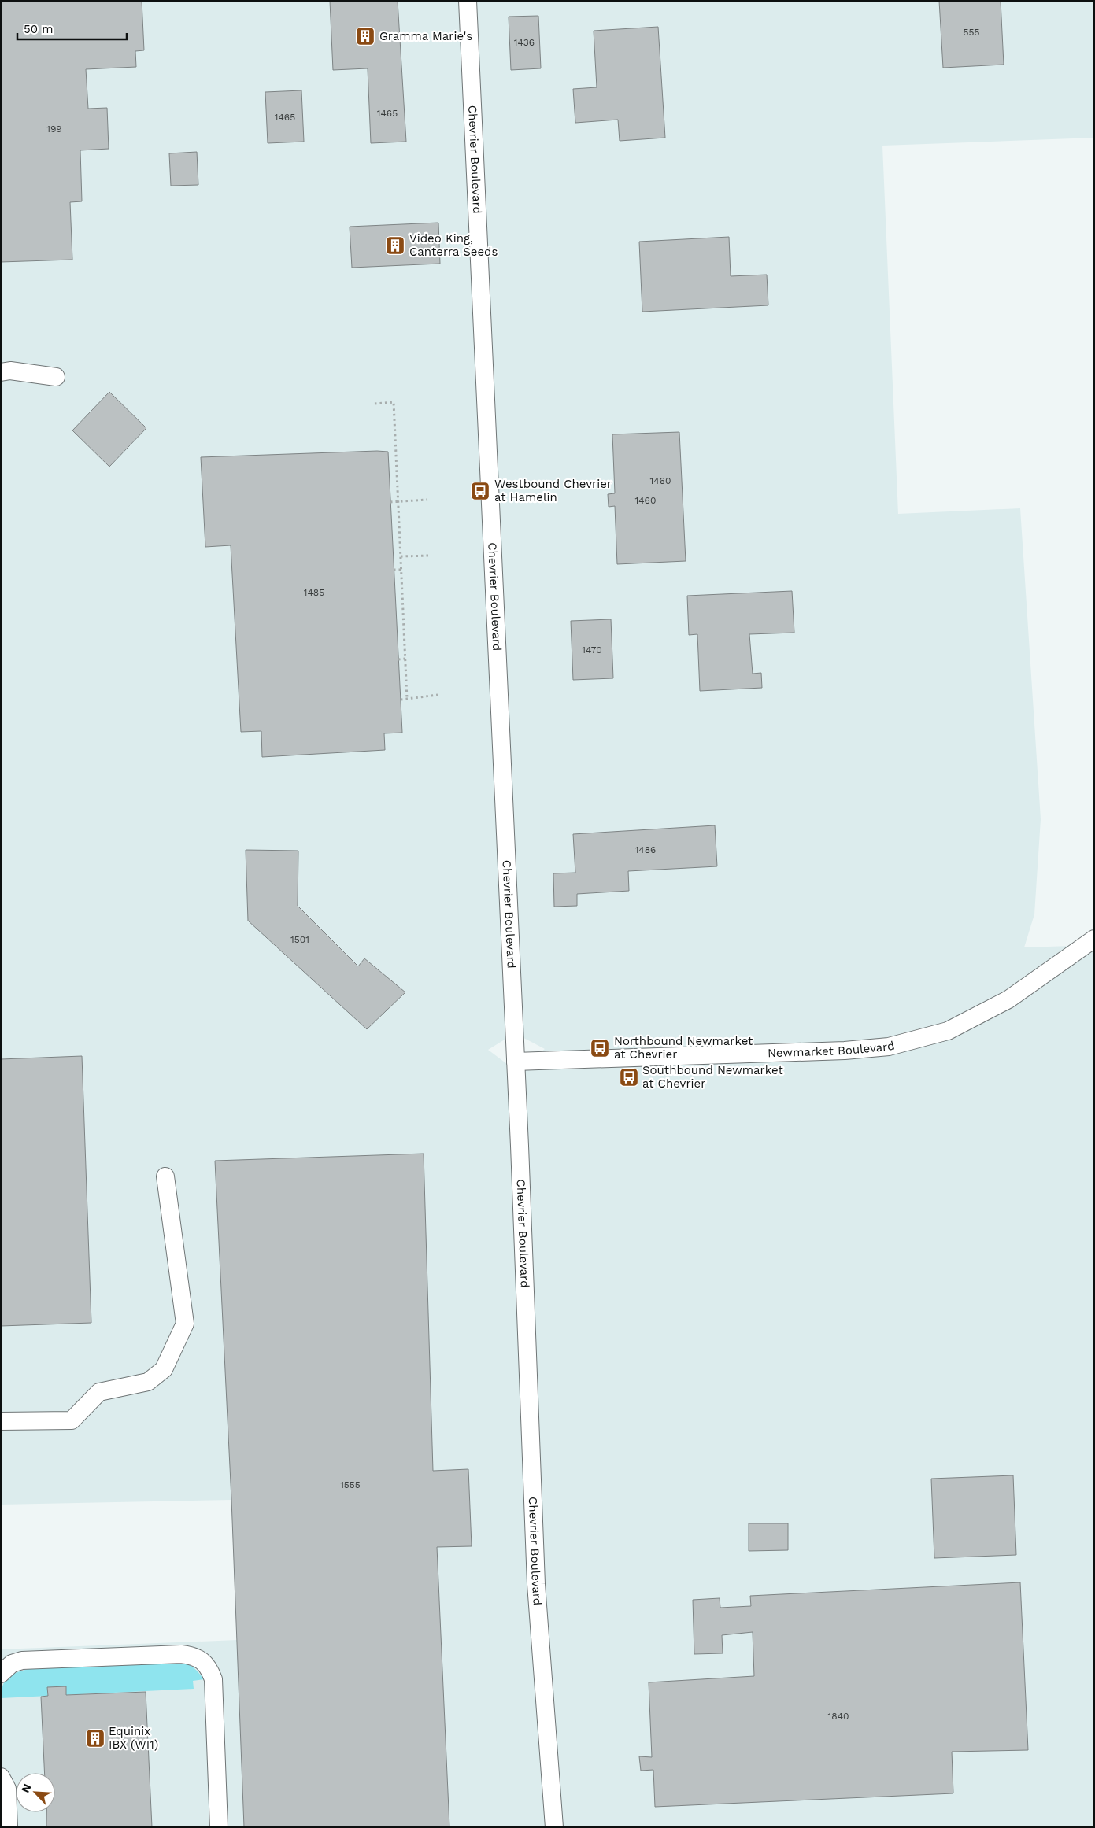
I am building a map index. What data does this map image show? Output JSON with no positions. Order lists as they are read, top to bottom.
{
  "streets": {
    "street": ["Chevrier Boulevard", "Newmarket Boulevard"]
  },
  "crossings": [
    ["Chevrier Boulevard", "Newmarket Boulevard"]
  ],
  "places": {
    "building": ["Gramma Marie's", "Video King, Canterra Seeds", "Equinix IBX (WI1)"],
    "bus stop": ["Westbound Chevrier at Hamelin", "Northbound Newmarket at Chevrier", "Southbound Newmarket at Chevrier"]
  },
  "house_numbers": [
    "555",
    "1436",
    "1465",
    "1465",
    "199",
    "1460",
    "1460",
    "1485",
    "1470",
    "1486",
    "1501",
    "1555",
    "1840"
  ],
  "scale_bar": "50 m",
  "north": "top left"
}
